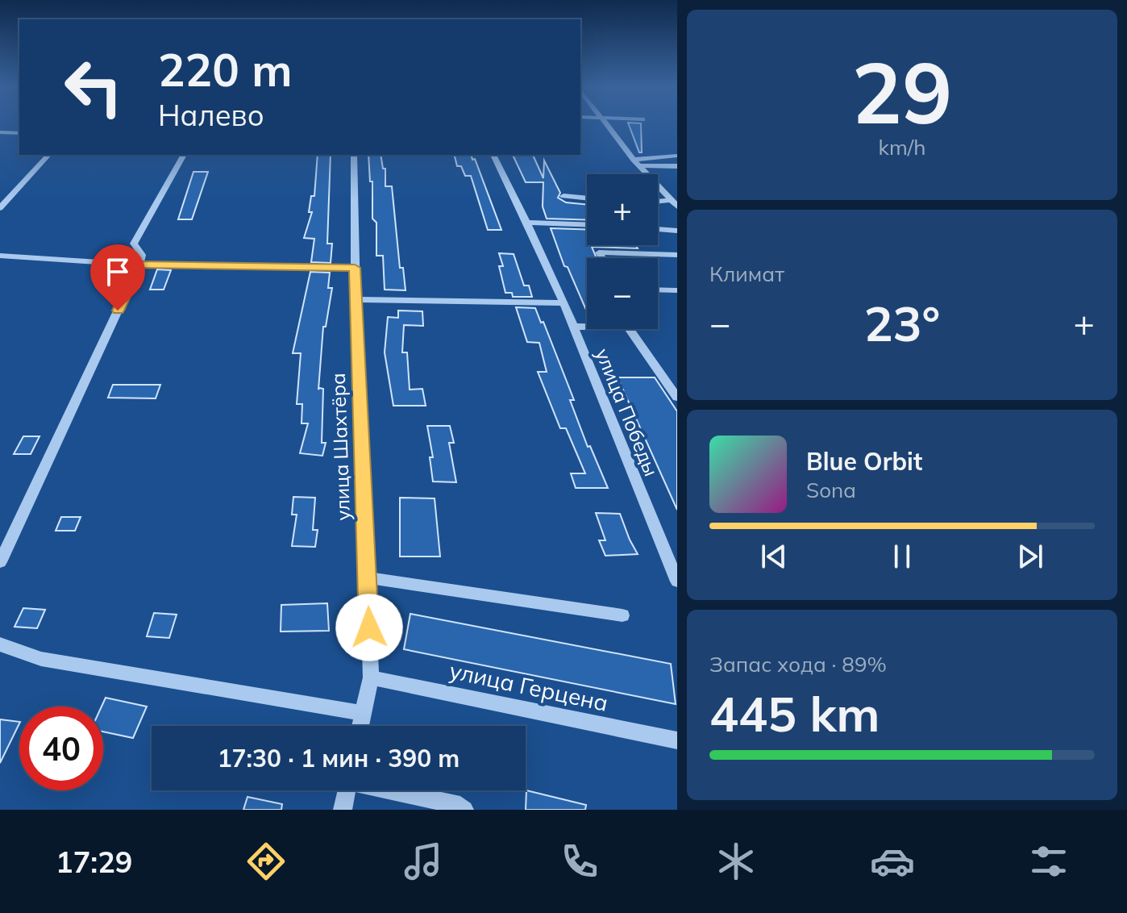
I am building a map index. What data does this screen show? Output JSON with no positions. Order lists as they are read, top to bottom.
{
  "streets": {
    "street": ["улица Победы", "улица Шахтёра", "улица Герцена"]
  },
  "crossings": [
    ["улица Шахтёра", "улица Герцена"]
  ],
  "page": {
    "tile": [
      ["29", "km/h"],
      "Климат",
      ["Запас хода · 89%", "445 km"]
    ],
    "turn": ["220 m", "Налево"],
    "map_buttons": ["+", "−"],
    "heat": ["−", "23°", "+"],
    "song": ["Blue Orbit", "Sona"],
    "limit": "40",
    "trip": "17:30 · 1 мин · 390 m",
    "tabs": "17:29"
  }
}
